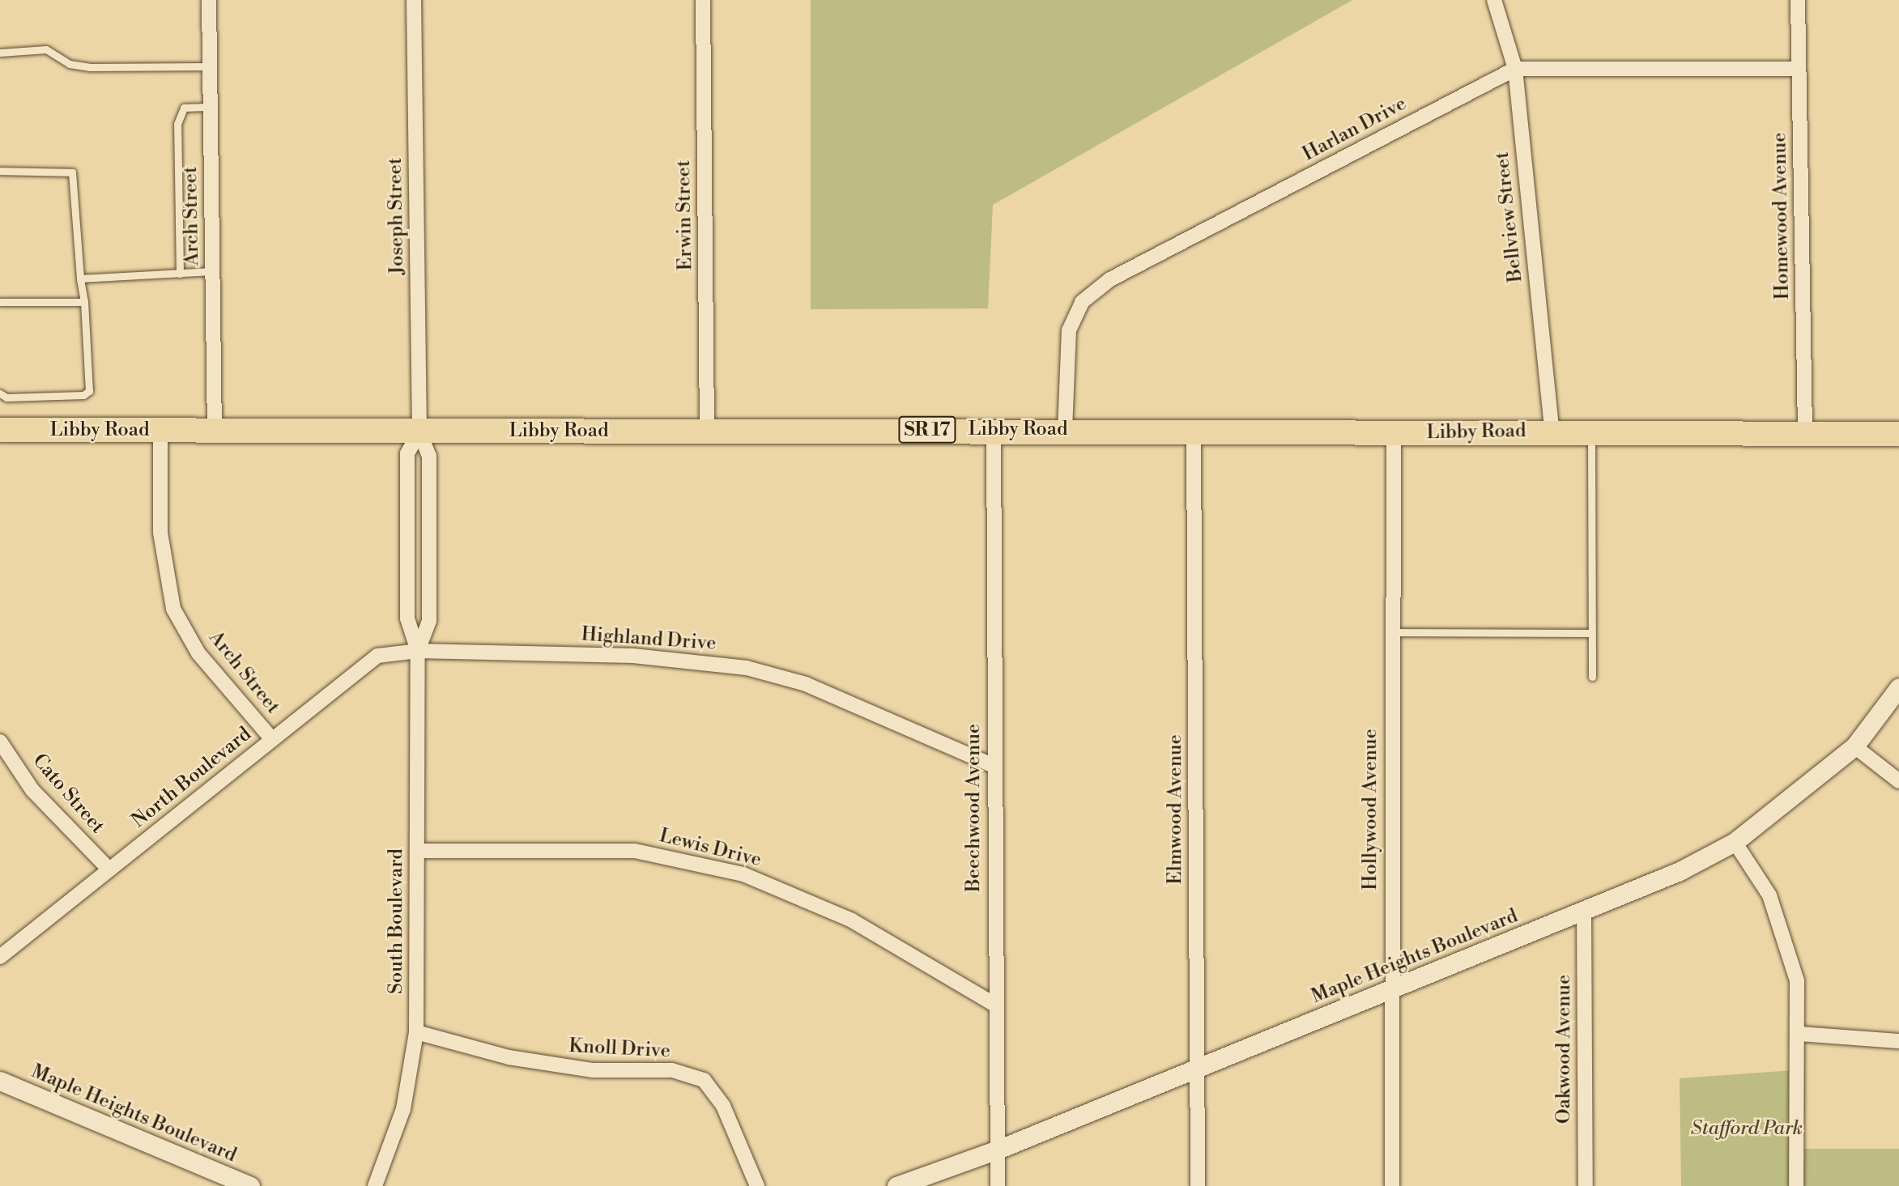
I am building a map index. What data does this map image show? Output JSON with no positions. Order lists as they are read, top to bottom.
{
  "streets": {
    "main road": ["SR 17", "Libby Road"],
    "street": [
      "Harlan Drive",
      "Erwin Street",
      "Arch Street",
      "Joseph Street",
      "Homewood Avenue",
      "Bellview Street",
      "Highland Drive",
      "North Boulevard",
      "Cato Street",
      "Beechwood Avenue",
      "Elmwood Avenue",
      "Hollywood Avenue",
      "Lewis Drive",
      "South Boulevard",
      "Maple Heights Boulevard",
      "Knoll Drive",
      "Oakwood Avenue"
    ]
  },
  "crossings": [
    ["Harlan Drive", "Homewood Avenue"],
    ["Harlan Drive", "Bellview Street"],
    ["Harlan Drive", "Libby Road"],
    ["Erwin Street", "Libby Road"],
    ["Arch Street", "Libby Road"],
    ["Arch Street", "North Boulevard"],
    ["Joseph Street", "Libby Road"],
    ["Joseph Street", "South Boulevard"],
    ["Homewood Avenue", "Libby Road"],
    ["Bellview Street", "Libby Road"],
    ["Libby Road", "Beechwood Avenue"],
    ["Libby Road", "Elmwood Avenue"],
    ["Libby Road", "Hollywood Avenue"],
    ["Libby Road", "South Boulevard"],
    ["Highland Drive", "North Boulevard"],
    ["Highland Drive", "Beechwood Avenue"],
    ["Highland Drive", "South Boulevard"],
    ["North Boulevard", "Cato Street"],
    ["North Boulevard", "South Boulevard"],
    ["Beechwood Avenue", "Lewis Drive"],
    ["Beechwood Avenue", "Maple Heights Boulevard"],
    ["Elmwood Avenue", "Maple Heights Boulevard"],
    ["Hollywood Avenue", "Maple Heights Boulevard"],
    ["Lewis Drive", "South Boulevard"],
    ["South Boulevard", "Knoll Drive"],
    ["Maple Heights Boulevard", "Oakwood Avenue"]
  ],
  "parks": ["Stafford Park"]
}
